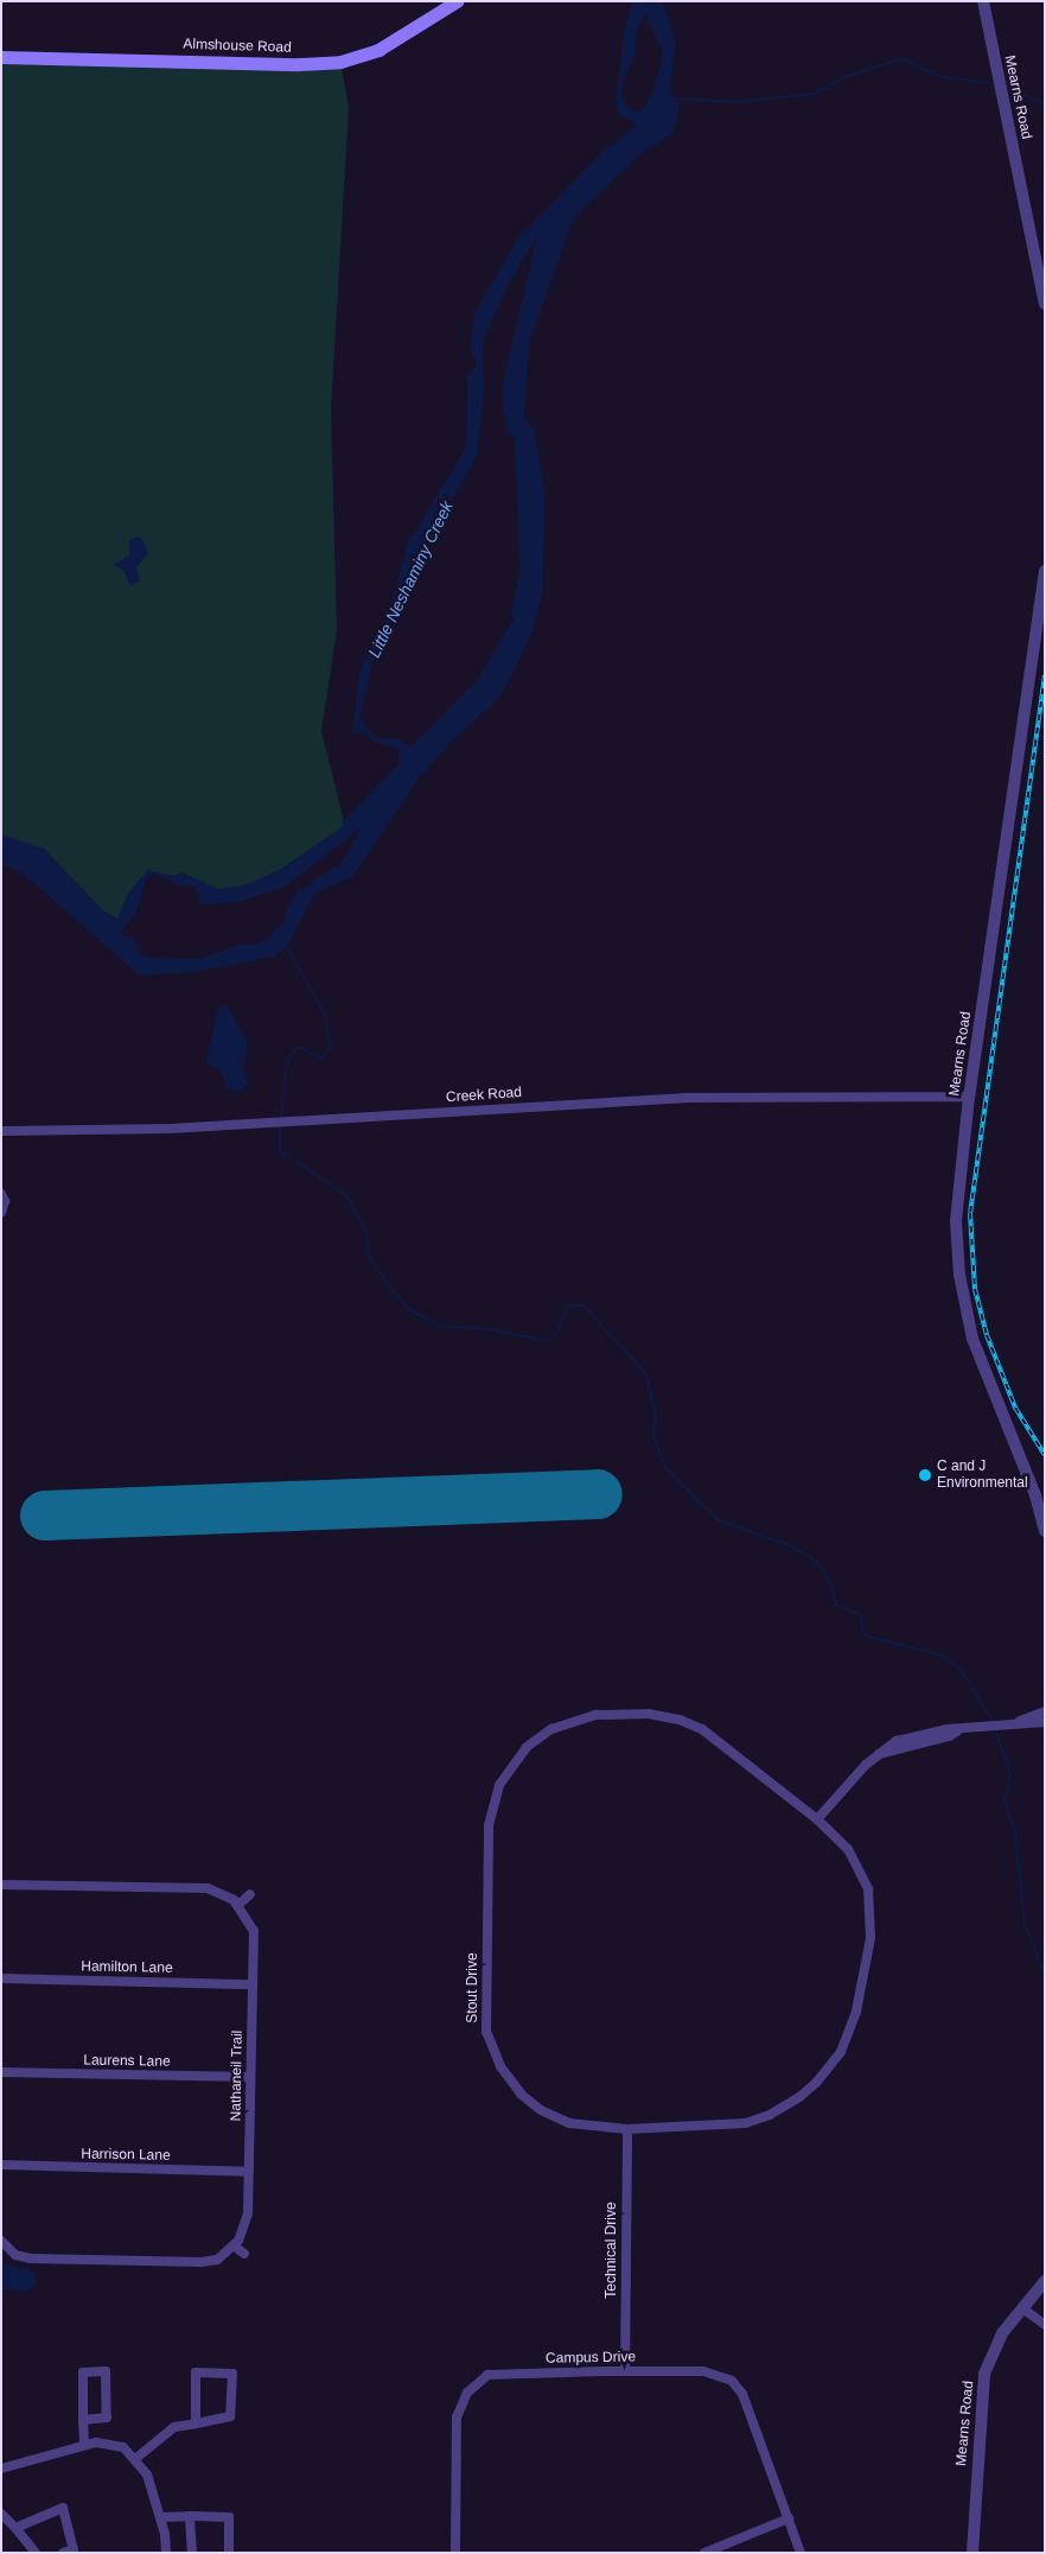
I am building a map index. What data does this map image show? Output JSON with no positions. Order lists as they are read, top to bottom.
{
  "streets": {
    "main road": ["Almshouse Road"],
    "street": [
      "Mearns Road",
      "Creek Road",
      "Hamilton Lane",
      "Stout Drive",
      "Laurens Lane",
      "Nathaneil Trail",
      "Harrison Lane",
      "Technical Drive",
      "Campus Drive"
    ]
  },
  "crossings": [
    ["Mearns Road", "Creek Road"],
    ["Hamilton Lane", "Nathaneil Trail"],
    ["Stout Drive", "Technical Drive"],
    ["Laurens Lane", "Nathaneil Trail"],
    ["Nathaneil Trail", "Harrison Lane"],
    ["Technical Drive", "Campus Drive"]
  ],
  "water": ["Little Neshaminy Creek"],
  "places": ["C and J Environmental"]
}
